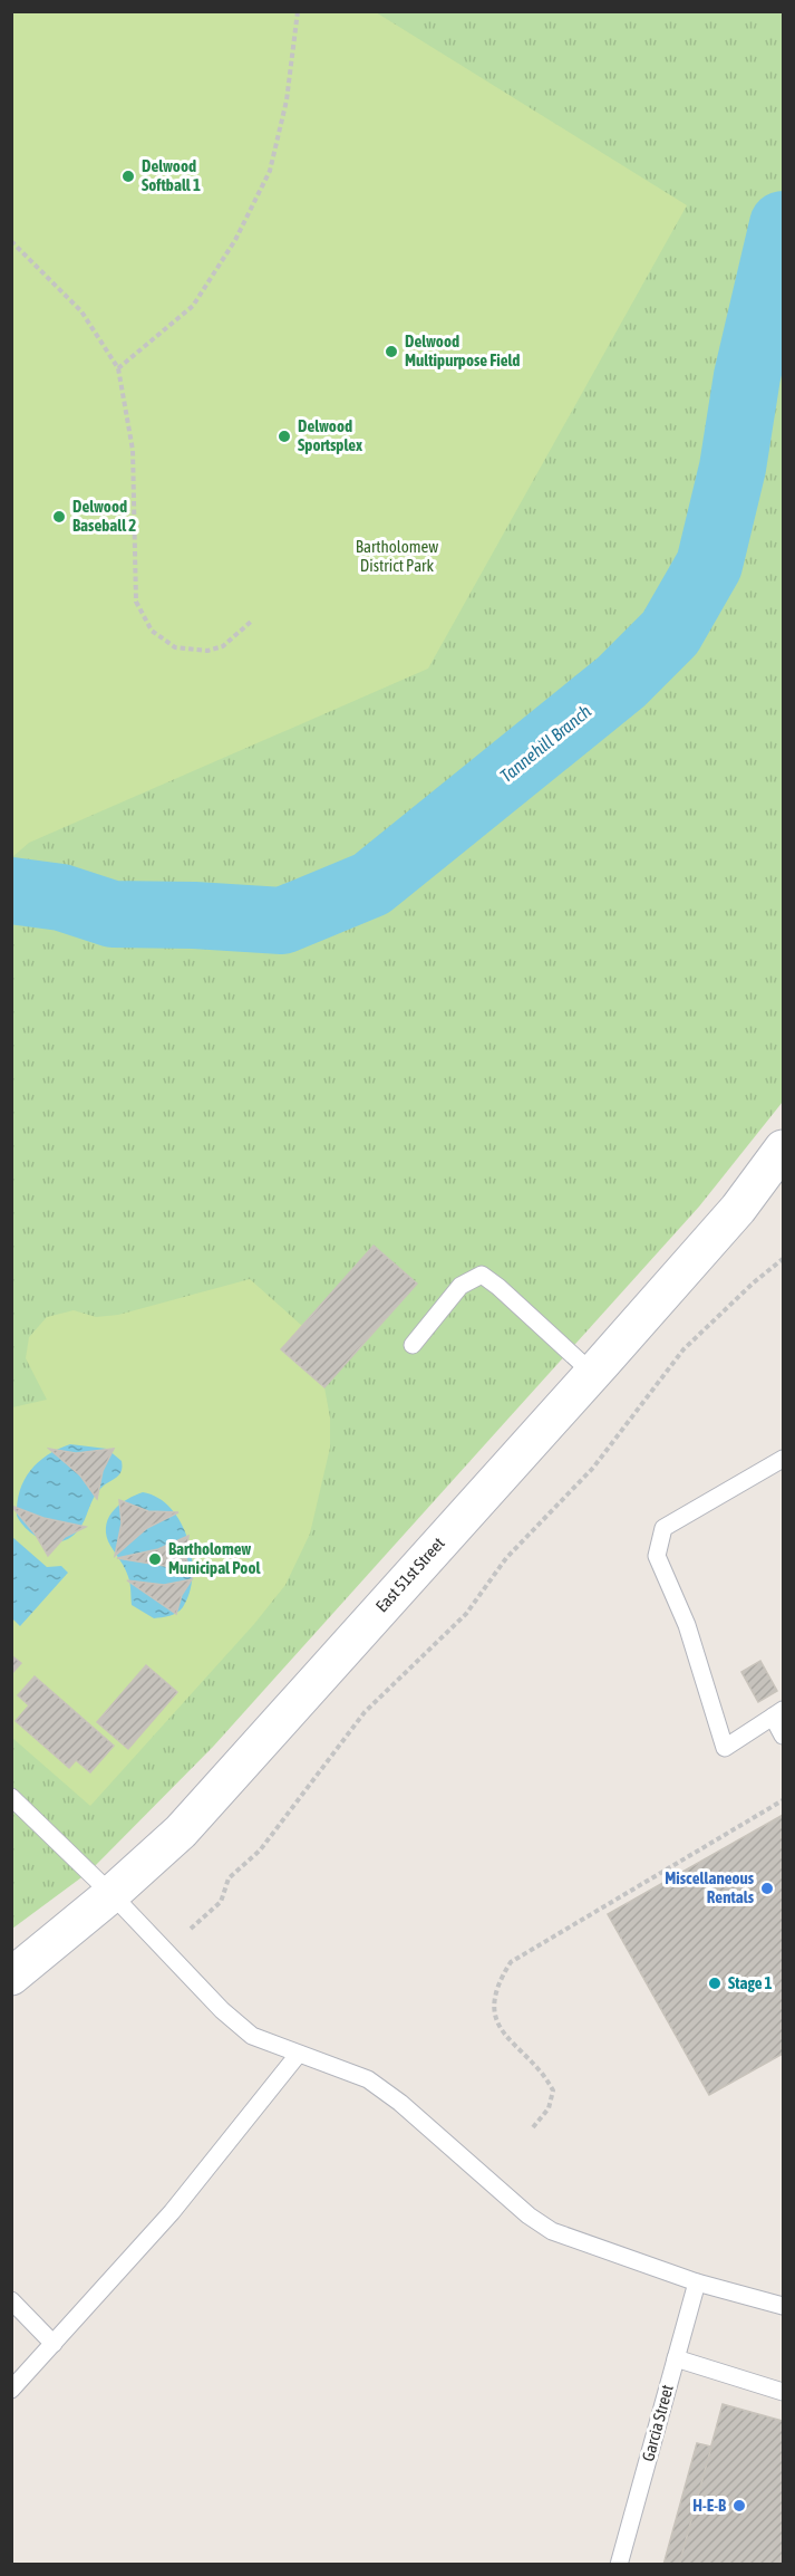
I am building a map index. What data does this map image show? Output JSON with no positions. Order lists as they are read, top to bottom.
{
  "streets": {
    "main road": ["East 51st Street"],
    "lane": ["Garcia Street"]
  },
  "water": ["Tannehill Branch"],
  "parks": ["Bartholomew District Park"],
  "places": [
    "Delwood Softball 1",
    "Delwood Multipurpose Field",
    "Delwood Sportsplex",
    "Delwood Baseball 2",
    "Bartholomew Municipal Pool",
    "Miscellaneous Rentals",
    "Stage 1",
    "H-E-B"
  ]
}
